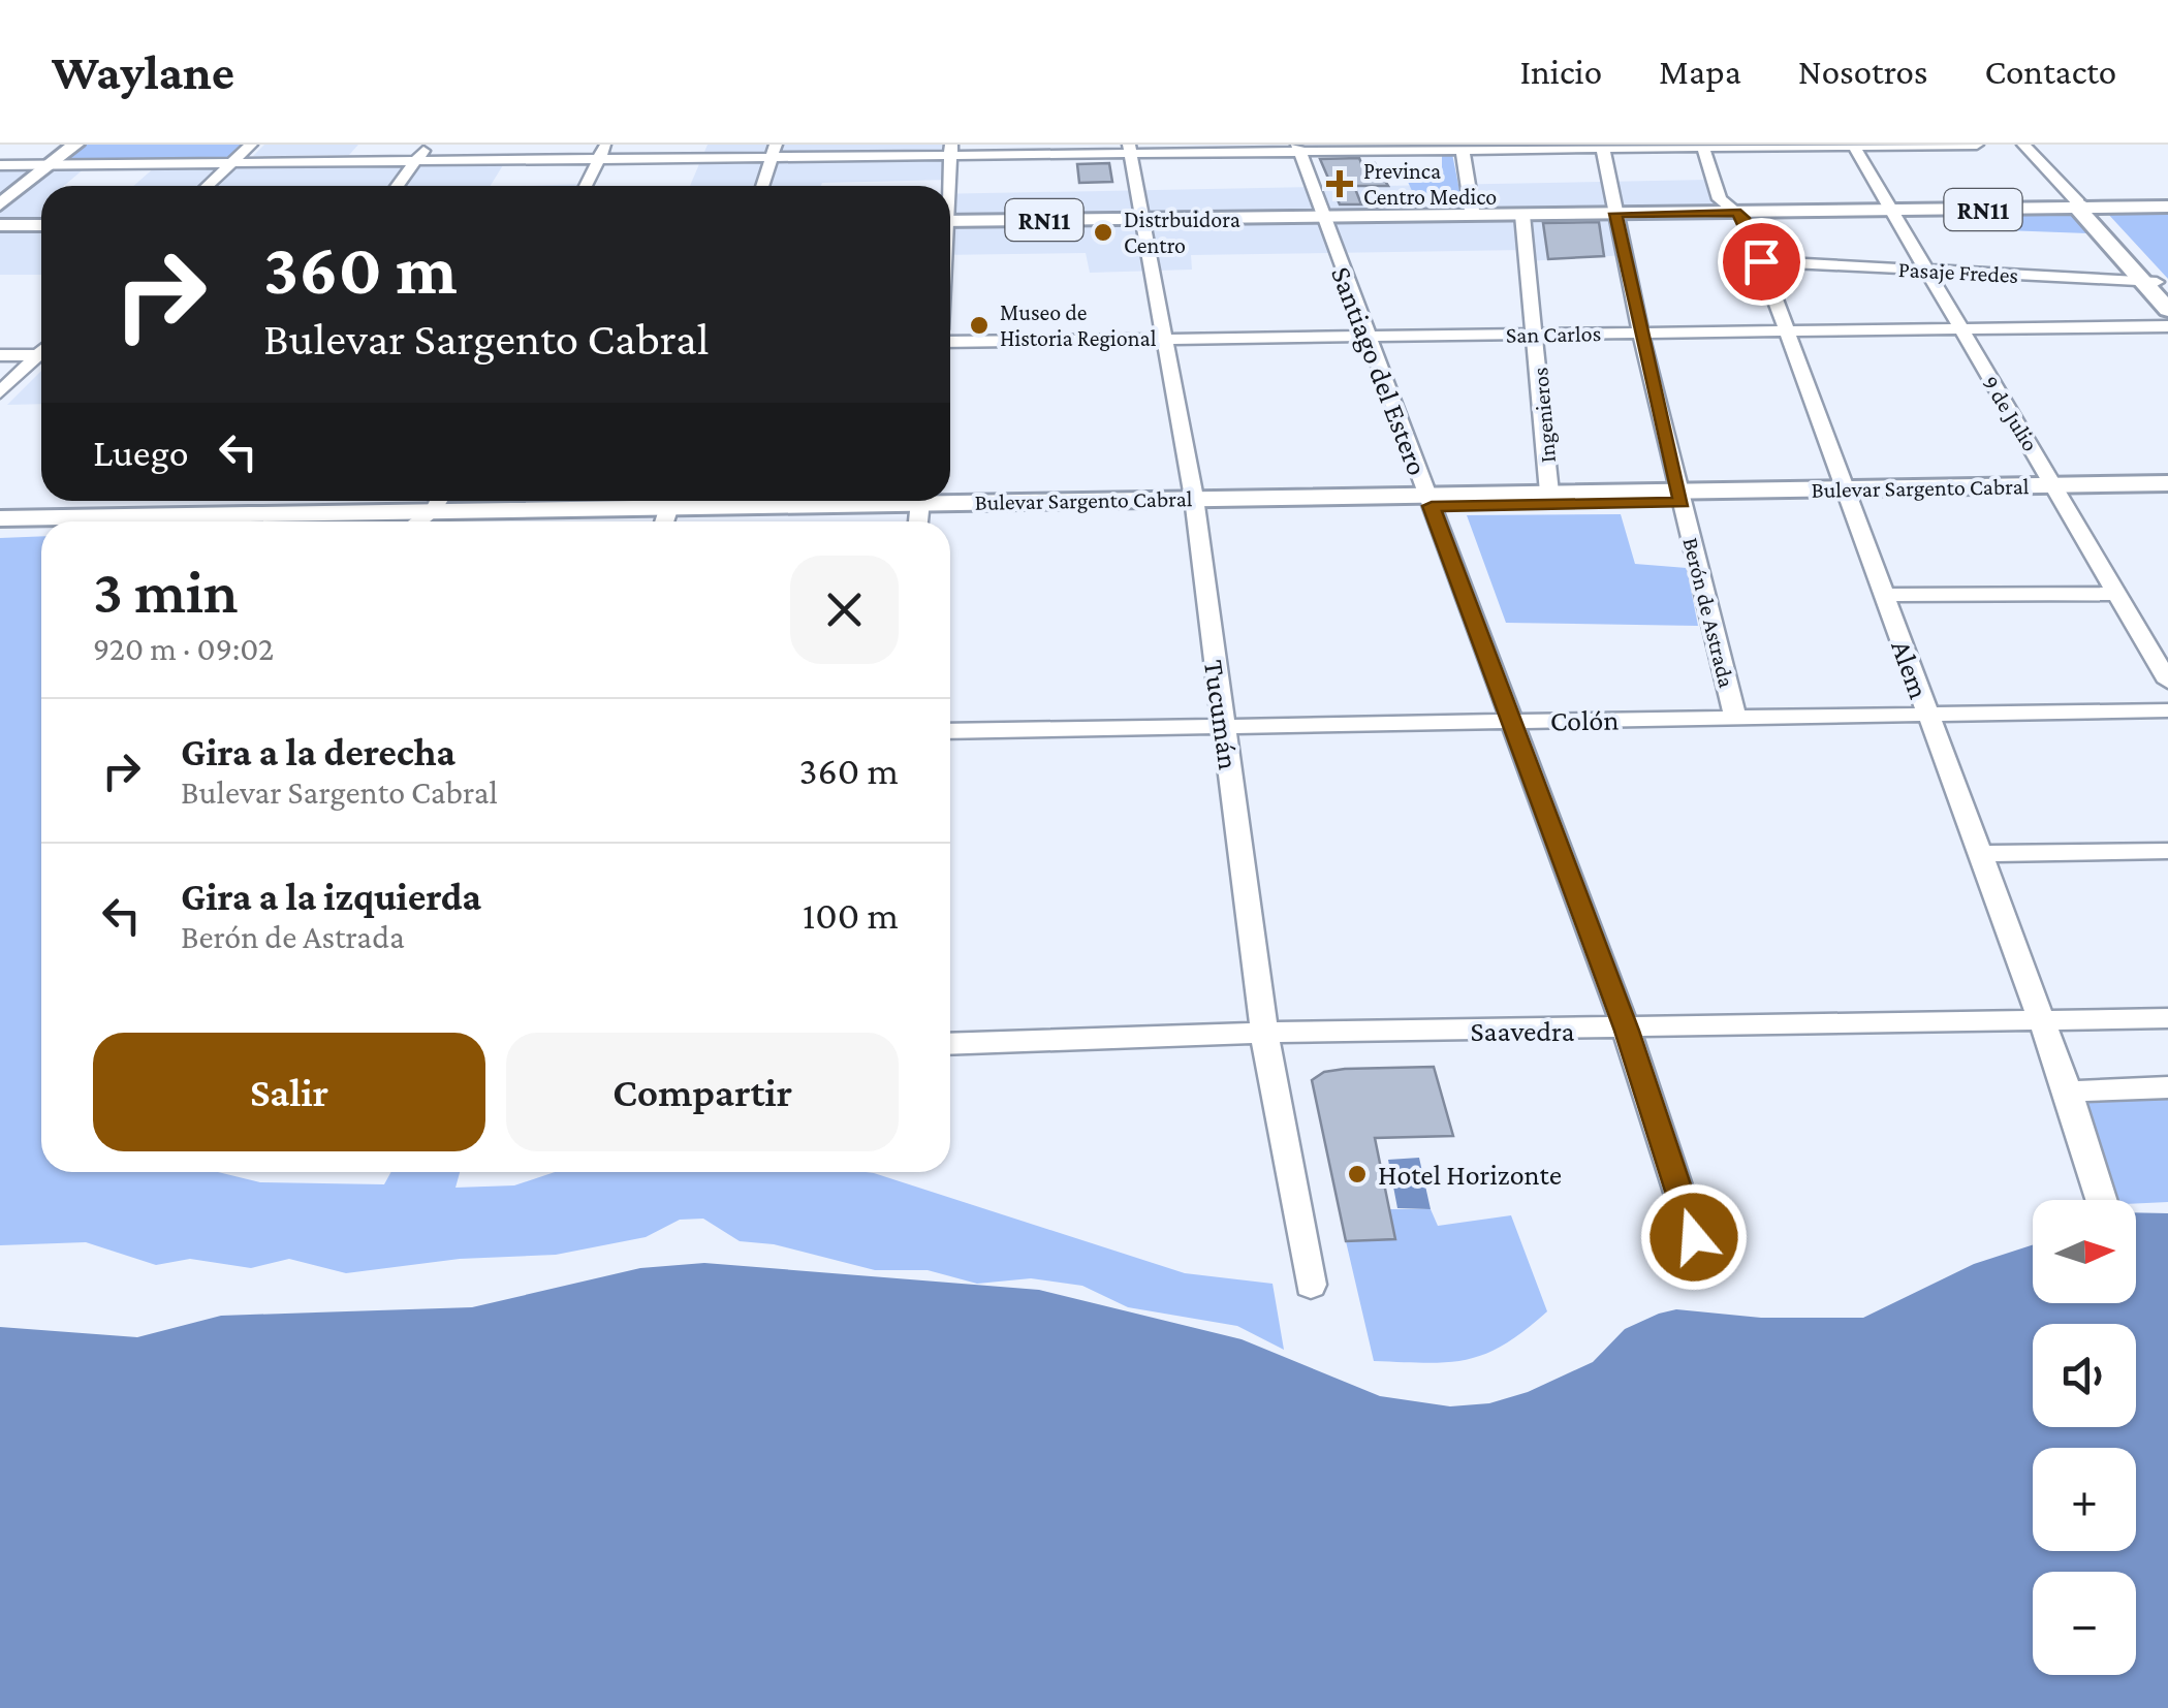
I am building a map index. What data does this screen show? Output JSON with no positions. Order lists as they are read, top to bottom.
{
  "streets": {
    "main road": ["RN11", "Bulevar Sargento Cabral"],
    "street": [
      "Pasaje Fredes",
      "San Carlos",
      "Santiago del Estero",
      "9 de Julio",
      "Ingenieros",
      "Berón de Astrada",
      "Alem",
      "Tucumán",
      "Colón",
      "Saavedra"
    ]
  },
  "crossings": [
    ["RN11", "Santiago del Estero"],
    ["RN11", "9 de Julio"],
    ["RN11", "Ingenieros"],
    ["RN11", "Berón de Astrada"],
    ["RN11", "Alem"],
    ["RN11", "Tucumán"],
    ["Pasaje Fredes", "9 de Julio"],
    ["Pasaje Fredes", "Alem"],
    ["San Carlos", "Santiago del Estero"],
    ["San Carlos", "9 de Julio"],
    ["San Carlos", "Ingenieros"],
    ["San Carlos", "Berón de Astrada"],
    ["San Carlos", "Alem"],
    ["San Carlos", "Tucumán"],
    ["Santiago del Estero", "Bulevar Sargento Cabral"],
    ["Santiago del Estero", "Colón"],
    ["Santiago del Estero", "Saavedra"],
    ["9 de Julio", "Bulevar Sargento Cabral"],
    ["Ingenieros", "Bulevar Sargento Cabral"],
    ["Bulevar Sargento Cabral", "Berón de Astrada"],
    ["Bulevar Sargento Cabral", "Alem"],
    ["Bulevar Sargento Cabral", "Tucumán"],
    ["Berón de Astrada", "Colón"],
    ["Alem", "Colón"],
    ["Alem", "Saavedra"],
    ["Tucumán", "Colón"],
    ["Tucumán", "Saavedra"]
  ],
  "places": {
    "health": ["Previnca Centro Medico"],
    "other": ["Distrbuidora Centro", "Museo de Historia Regional", "Hotel Horizonte"]
  },
  "north": "right",
  "page": {
    "header": "Waylane",
    "nav": [
      "Inicio",
      "Mapa",
      "Nosotros",
      "Contacto"
    ],
    "turn": ["360 m", "Bulevar Sargento Cabral"],
    "then": "Luego",
    "heading": ["3 min", "920 m · 09:02"],
    "list": [
      {
        "name": "Gira a la derecha",
        "note": "Bulevar Sargento Cabral",
        "value": "360 m"
      },
      {
        "name": "Gira a la izquierda",
        "note": "Berón de Astrada",
        "value": "100 m"
      }
    ],
    "buttons": ["Salir", "Compartir"],
    "map_buttons": ["+", "−"]
  }
}
